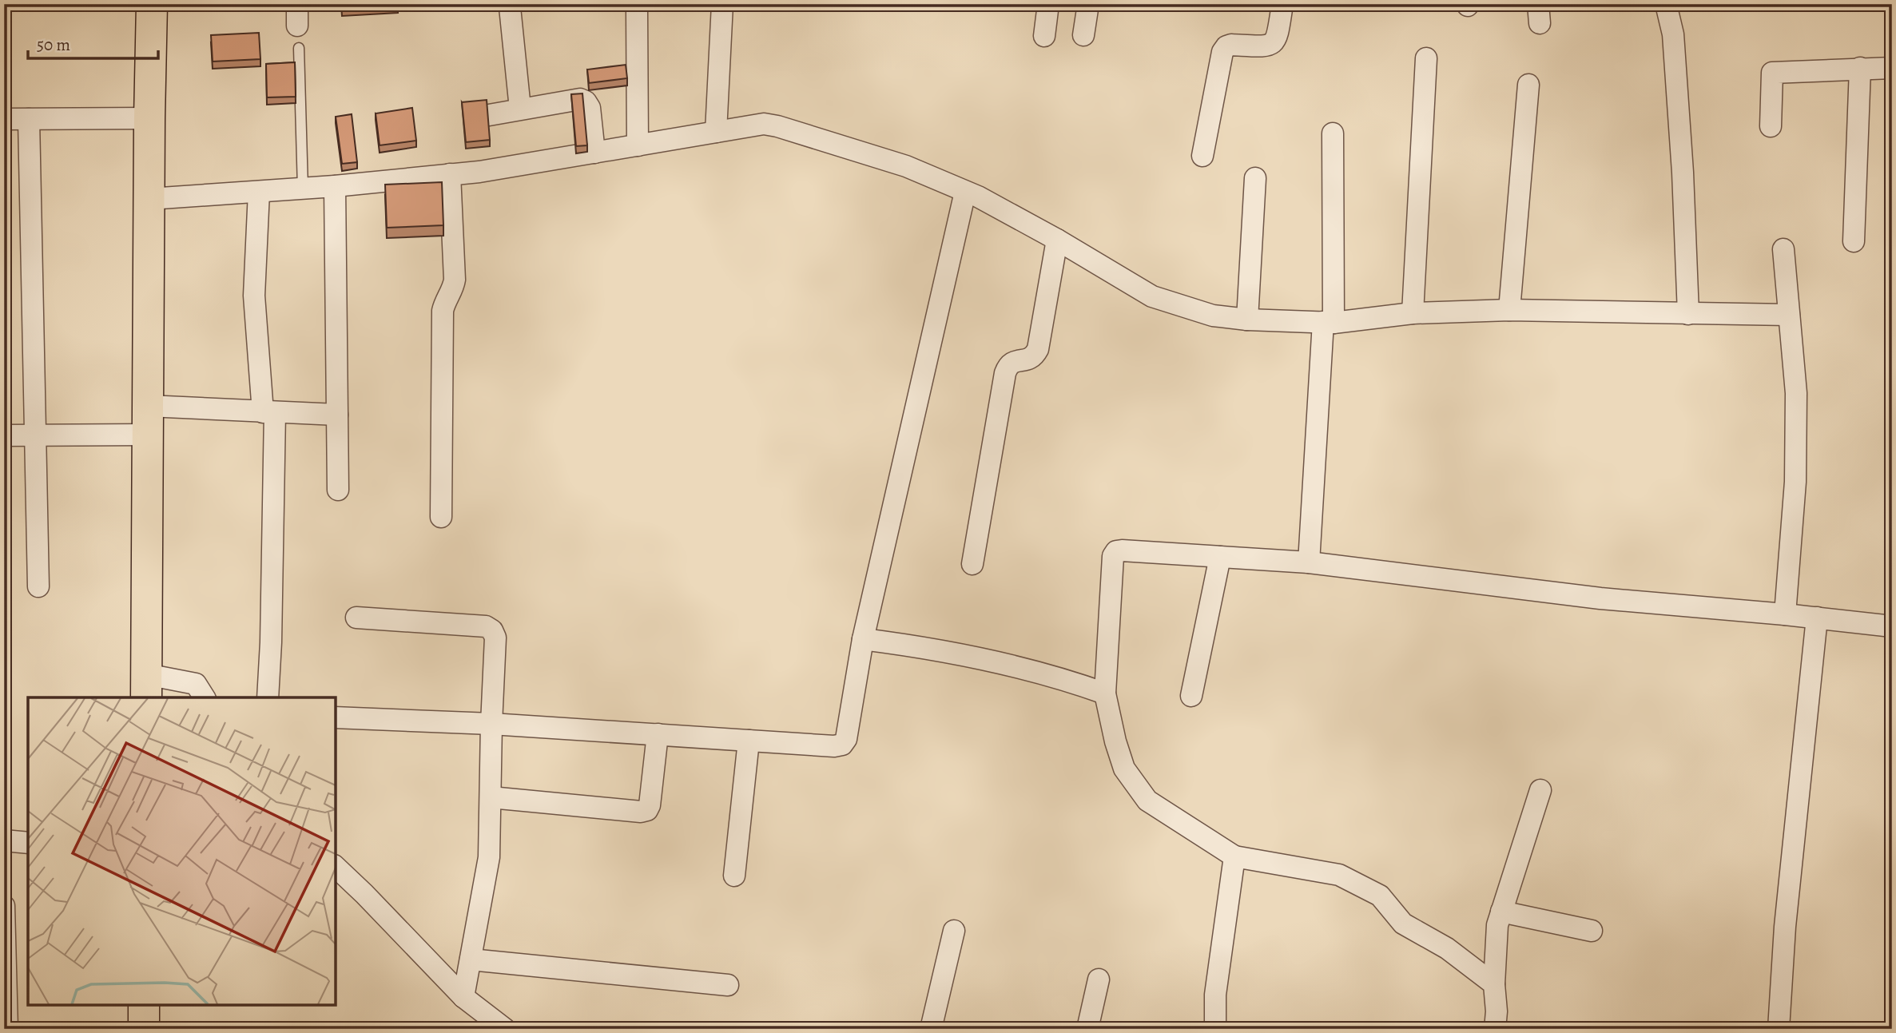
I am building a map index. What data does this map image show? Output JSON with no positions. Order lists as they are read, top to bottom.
{
  "scale_bar": "50 m"
}
